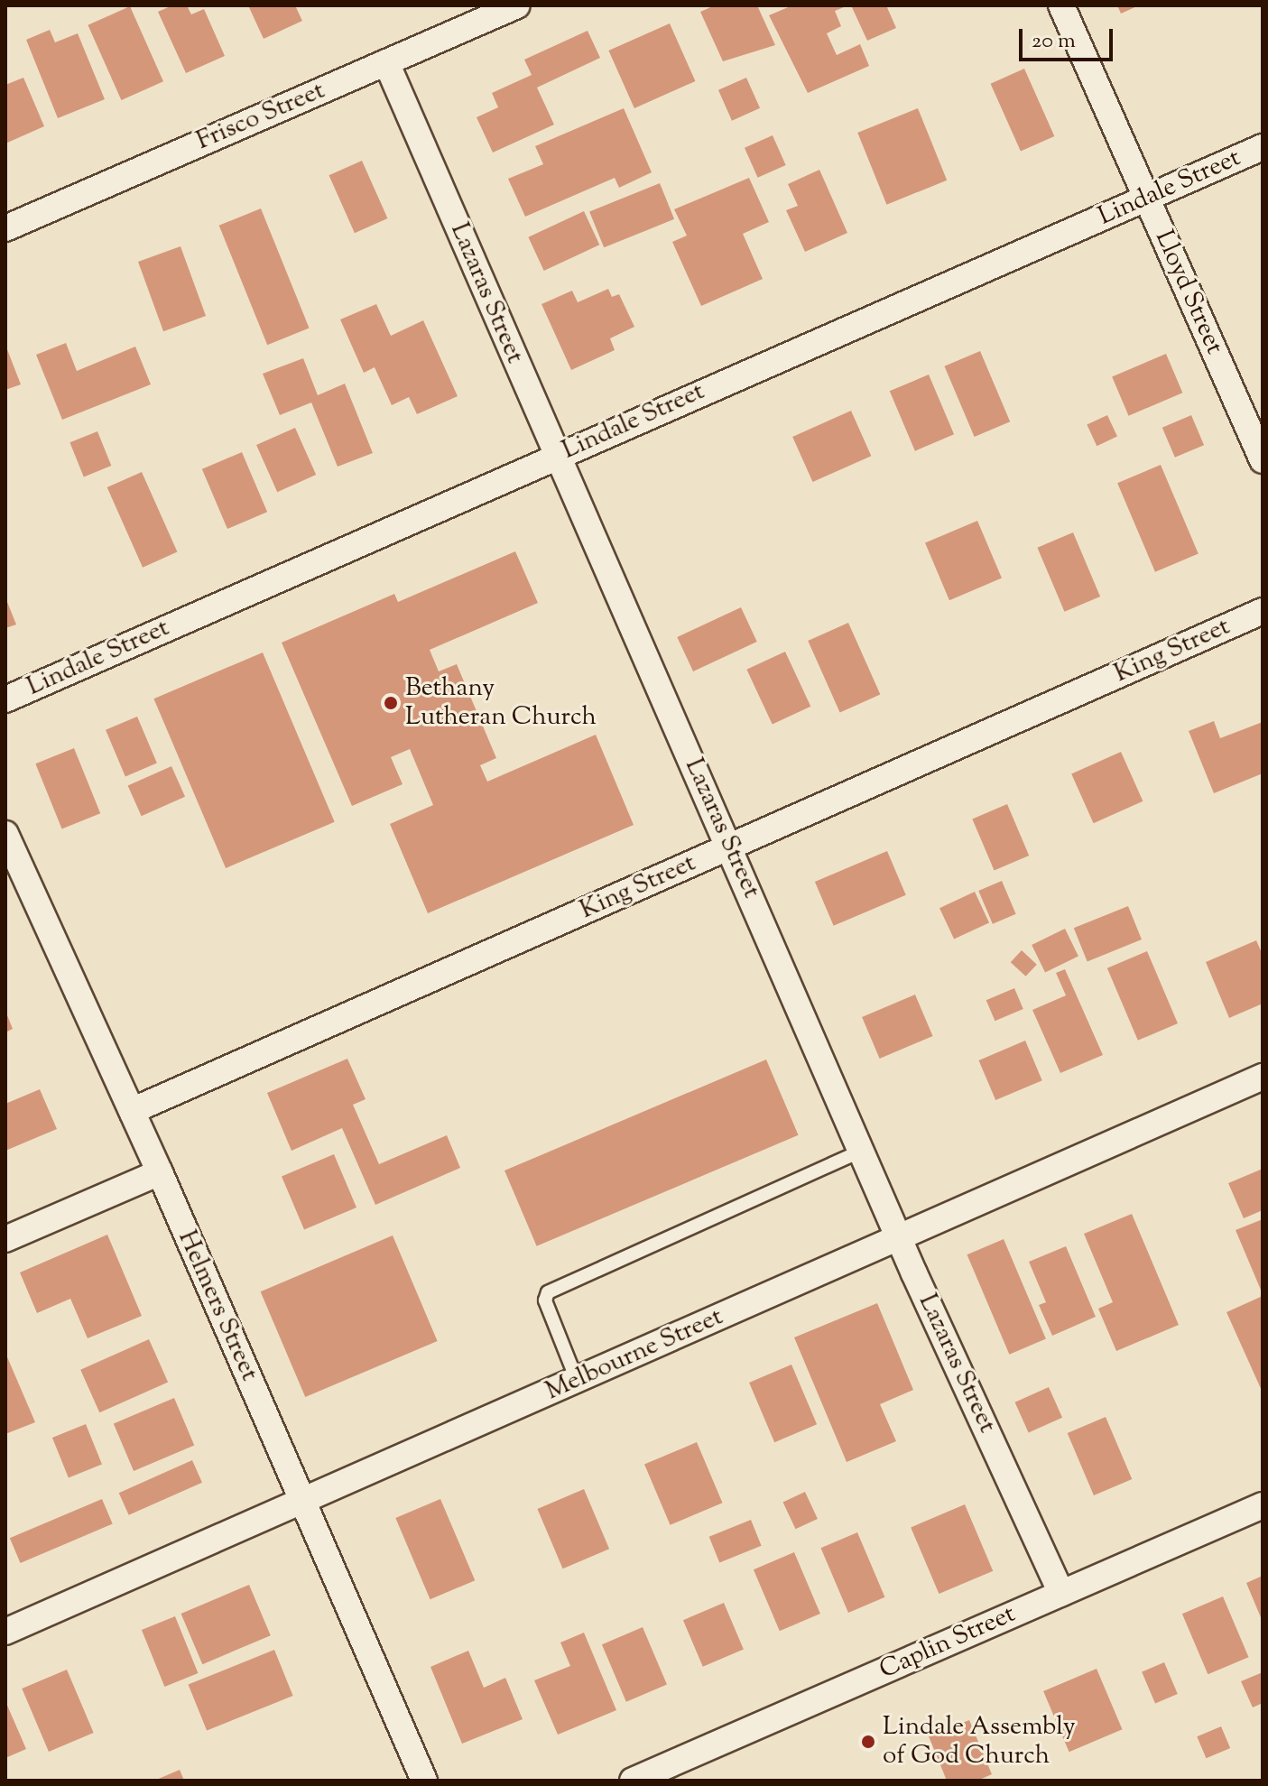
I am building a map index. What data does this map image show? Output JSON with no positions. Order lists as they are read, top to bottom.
{
  "streets": {
    "street": [
      "Frisco Street",
      "Lindale Street",
      "Lloyd Street",
      "Lazaras Street",
      "King Street",
      "Helmers Street",
      "Melbourne Street",
      "Caplin Street"
    ]
  },
  "crossings": [
    ["Frisco Street", "Lazaras Street"],
    ["Lindale Street", "Lloyd Street"],
    ["Lindale Street", "Lazaras Street"],
    ["Lazaras Street", "King Street"],
    ["Lazaras Street", "Melbourne Street"],
    ["Lazaras Street", "Caplin Street"],
    ["King Street", "Helmers Street"],
    ["Helmers Street", "Melbourne Street"]
  ],
  "places": ["Bethany Lutheran Church", "Lindale Assembly of God Church"],
  "scale_bar": "20 m"
}
